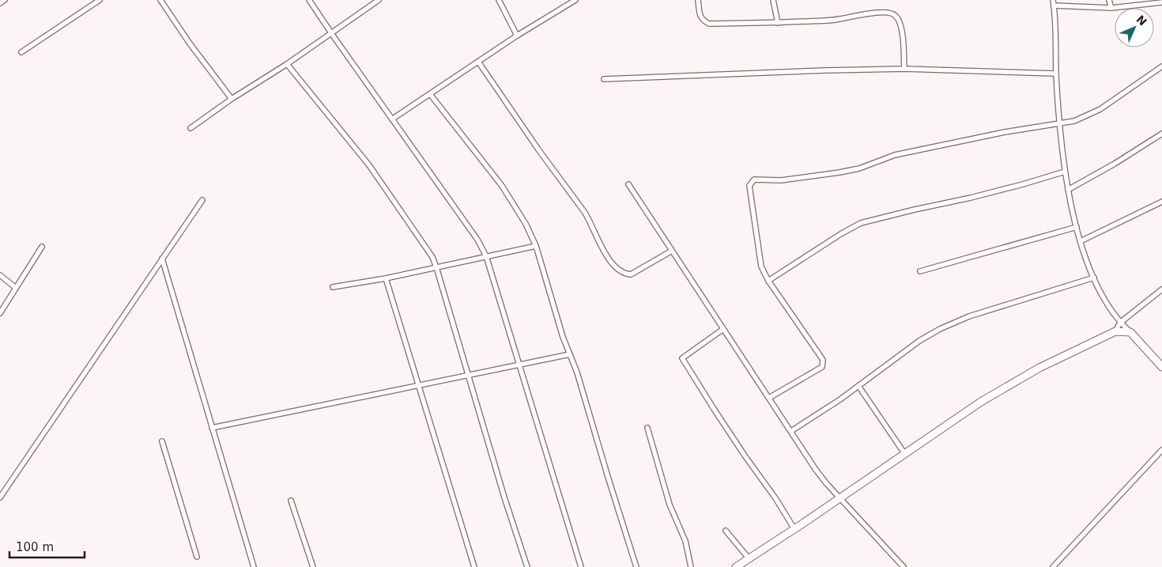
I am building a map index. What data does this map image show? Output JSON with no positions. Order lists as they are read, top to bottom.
{
  "scale_bar": "100 m",
  "north": "top right"
}
